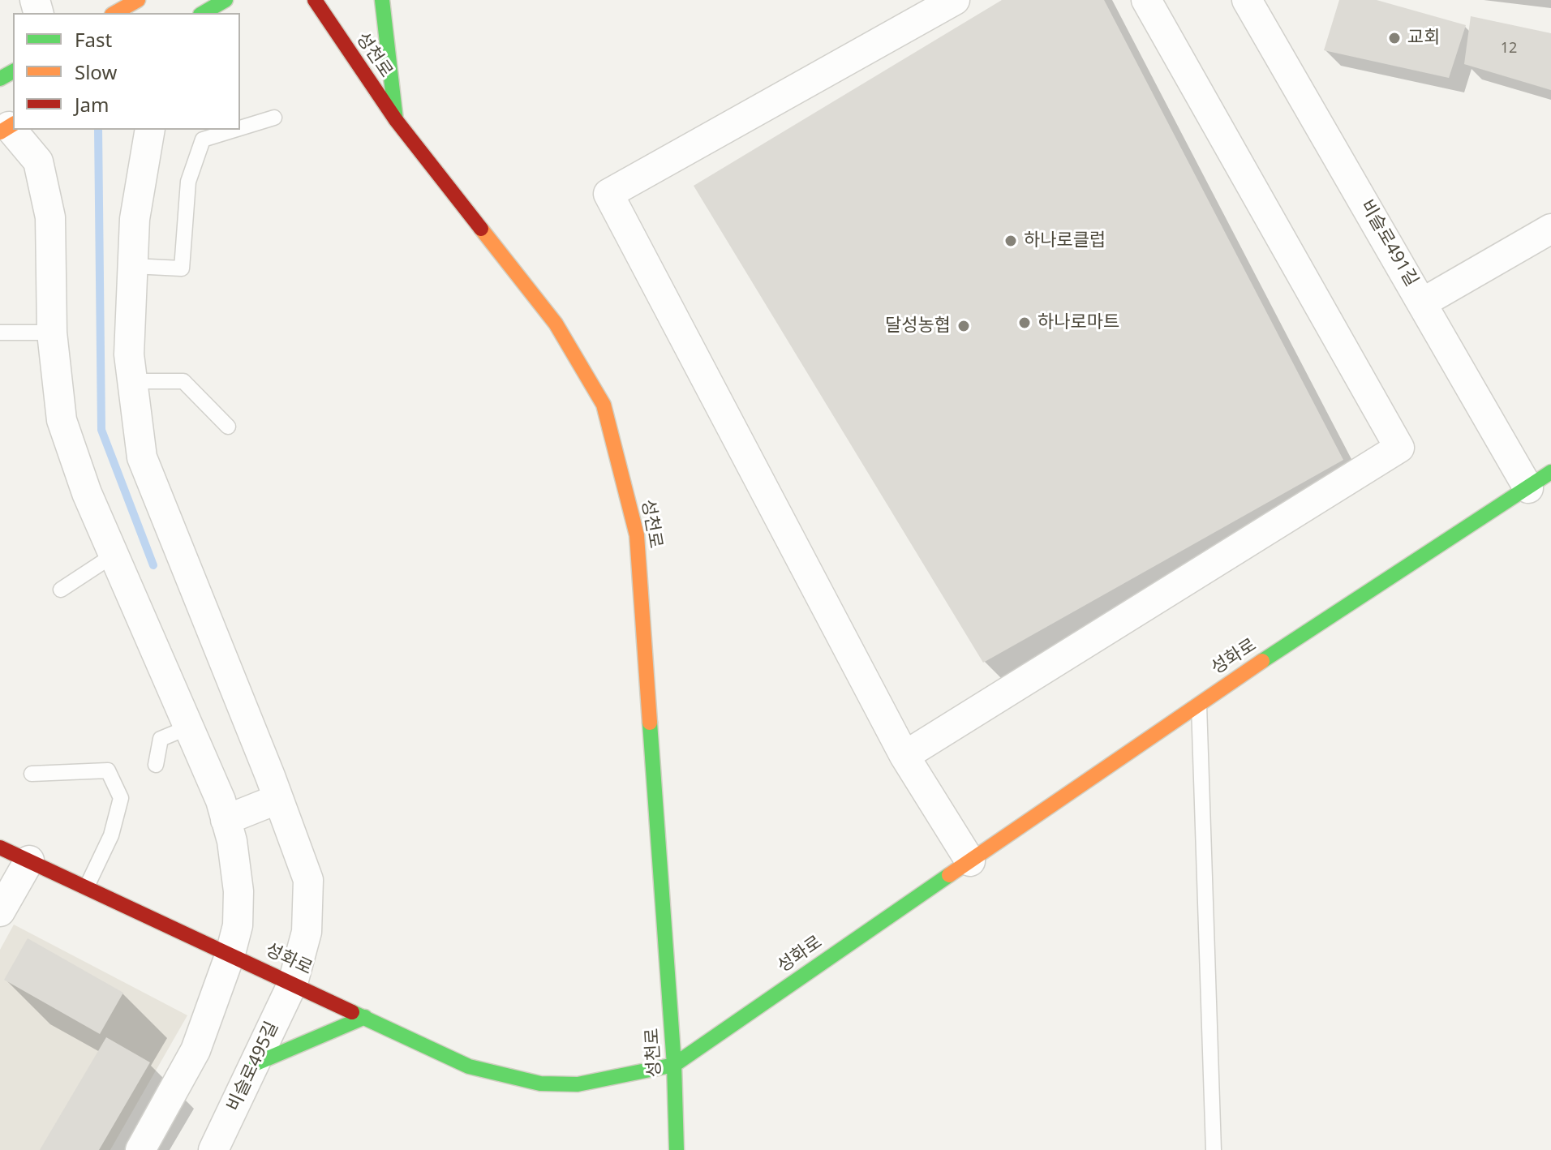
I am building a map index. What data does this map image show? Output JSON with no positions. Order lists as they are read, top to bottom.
{
  "streets": {
    "main road": ["성천로", "성화로"],
    "street": ["비슬로491길", "비슬로495길"]
  },
  "crossings": [
    ["성천로", "성화로"],
    ["비슬로491길", "성화로"],
    ["성화로", "비슬로495길"]
  ],
  "places": [
    "교회",
    "하나로클럽",
    "하나로마트",
    "달성농협"
  ],
  "house_numbers": ["12"],
  "legend": ["Fast", "Slow", "Jam"]
}
